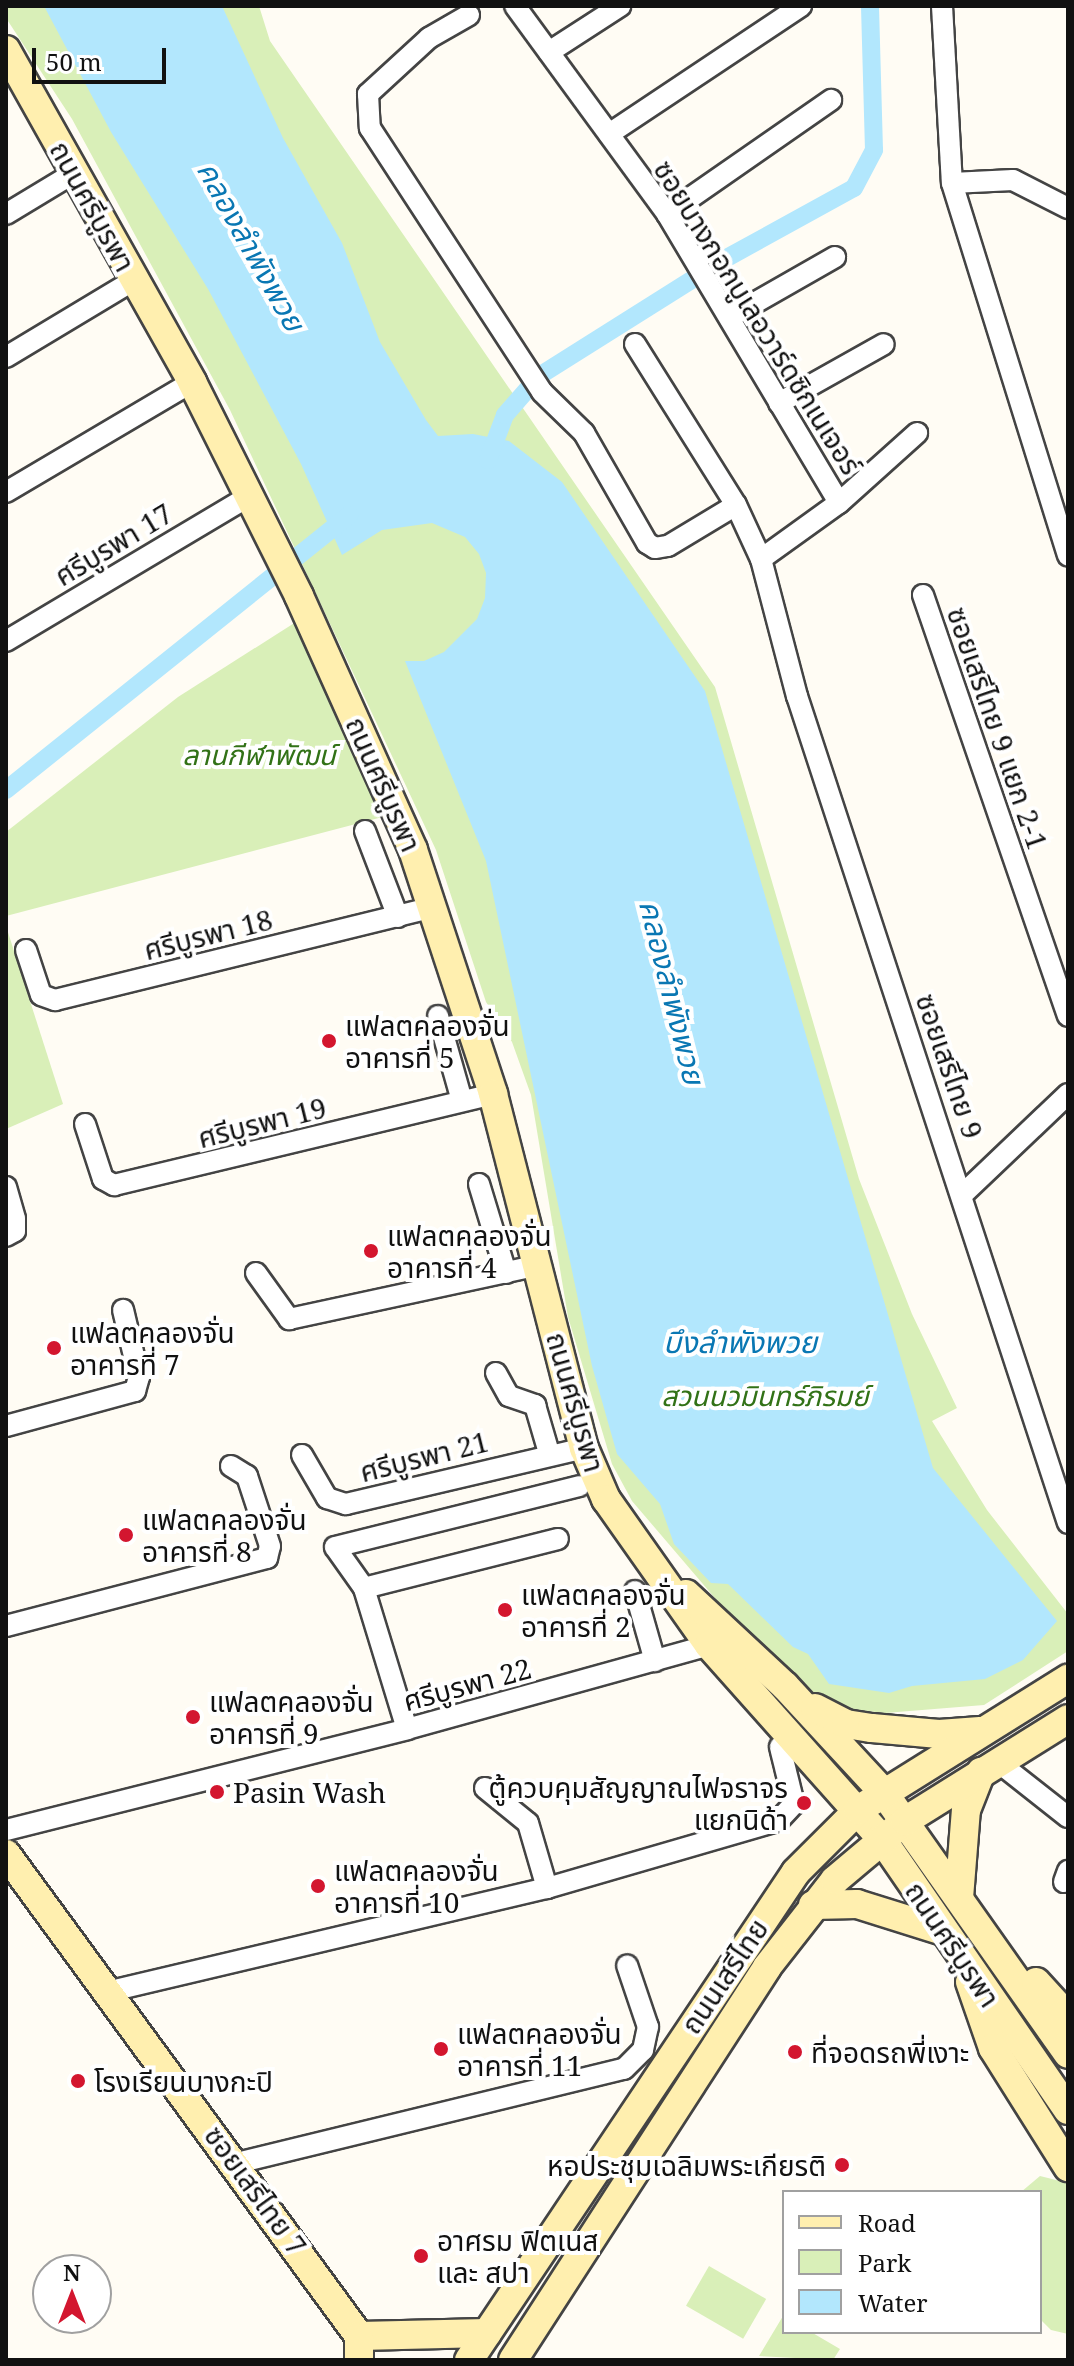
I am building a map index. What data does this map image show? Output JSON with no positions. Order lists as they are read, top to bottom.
{
  "streets": {
    "street": [
      "ถนนศรีบูรพา",
      "ซอยบางกอกบูเลอวาร์ดซิกเนเจอร์",
      "ศรีบูรพา 17",
      "ซอยเสรีไทย 9 แยก 2-1",
      "ศรีบูรพา 18",
      "ซอยเสรีไทย 9",
      "ศรีบูรพา 19",
      "ศรีบูรพา 21",
      "ศรีบูรพา 22",
      "ถนนเสรีไทย",
      "ซอยเสรีไทย 7"
    ]
  },
  "crossings": [
    ["ถนนศรีบูรพา", "ศรีบูรพา 17"],
    ["ถนนศรีบูรพา", "ศรีบูรพา 18"],
    ["ถนนศรีบูรพา", "ศรีบูรพา 19"],
    ["ถนนศรีบูรพา", "ศรีบูรพา 21"],
    ["ถนนศรีบูรพา", "ศรีบูรพา 22"],
    ["ถนนศรีบูรพา", "ถนนเสรีไทย"],
    ["ซอยบางกอกบูเลอวาร์ดซิกเนเจอร์", "ซอยเสรีไทย 9"],
    ["ถนนเสรีไทย", "ซอยเสรีไทย 7"]
  ],
  "water": ["คลองลำพังพวย", "บึงลำพังพวย"],
  "parks": ["ลานกีฬาพัฒน์", "สวนนวมินทร์ภิรมย์"],
  "places": [
    "แฟลตคลองจั่น อาคารที่ 5",
    "แฟลตคลองจั่น อาคารที่ 4",
    "แฟลตคลองจั่น อาคารที่ 7",
    "แฟลตคลองจั่น อาคารที่ 8",
    "แฟลตคลองจั่น อาคารที่ 2",
    "แฟลตคลองจั่น อาคารที่ 9",
    "Pasin Wash",
    "ตู้ควบคุมสัญญาณไฟจราจร แยกนิด้า",
    "แฟลตคลองจั่น อาคารที่ 10",
    "แฟลตคลองจั่น อาคารที่ 11",
    "ที่จอดรถพี่เงาะ",
    "โรงเรียนบางกะปิ",
    "หอประชุมเฉลิมพระเกียรติ",
    "อาศรม ฟิตเนส และ สปา"
  ],
  "legend": ["Road", "Park", "Water"],
  "scale_bar": "50 m",
  "north": "top"
}
